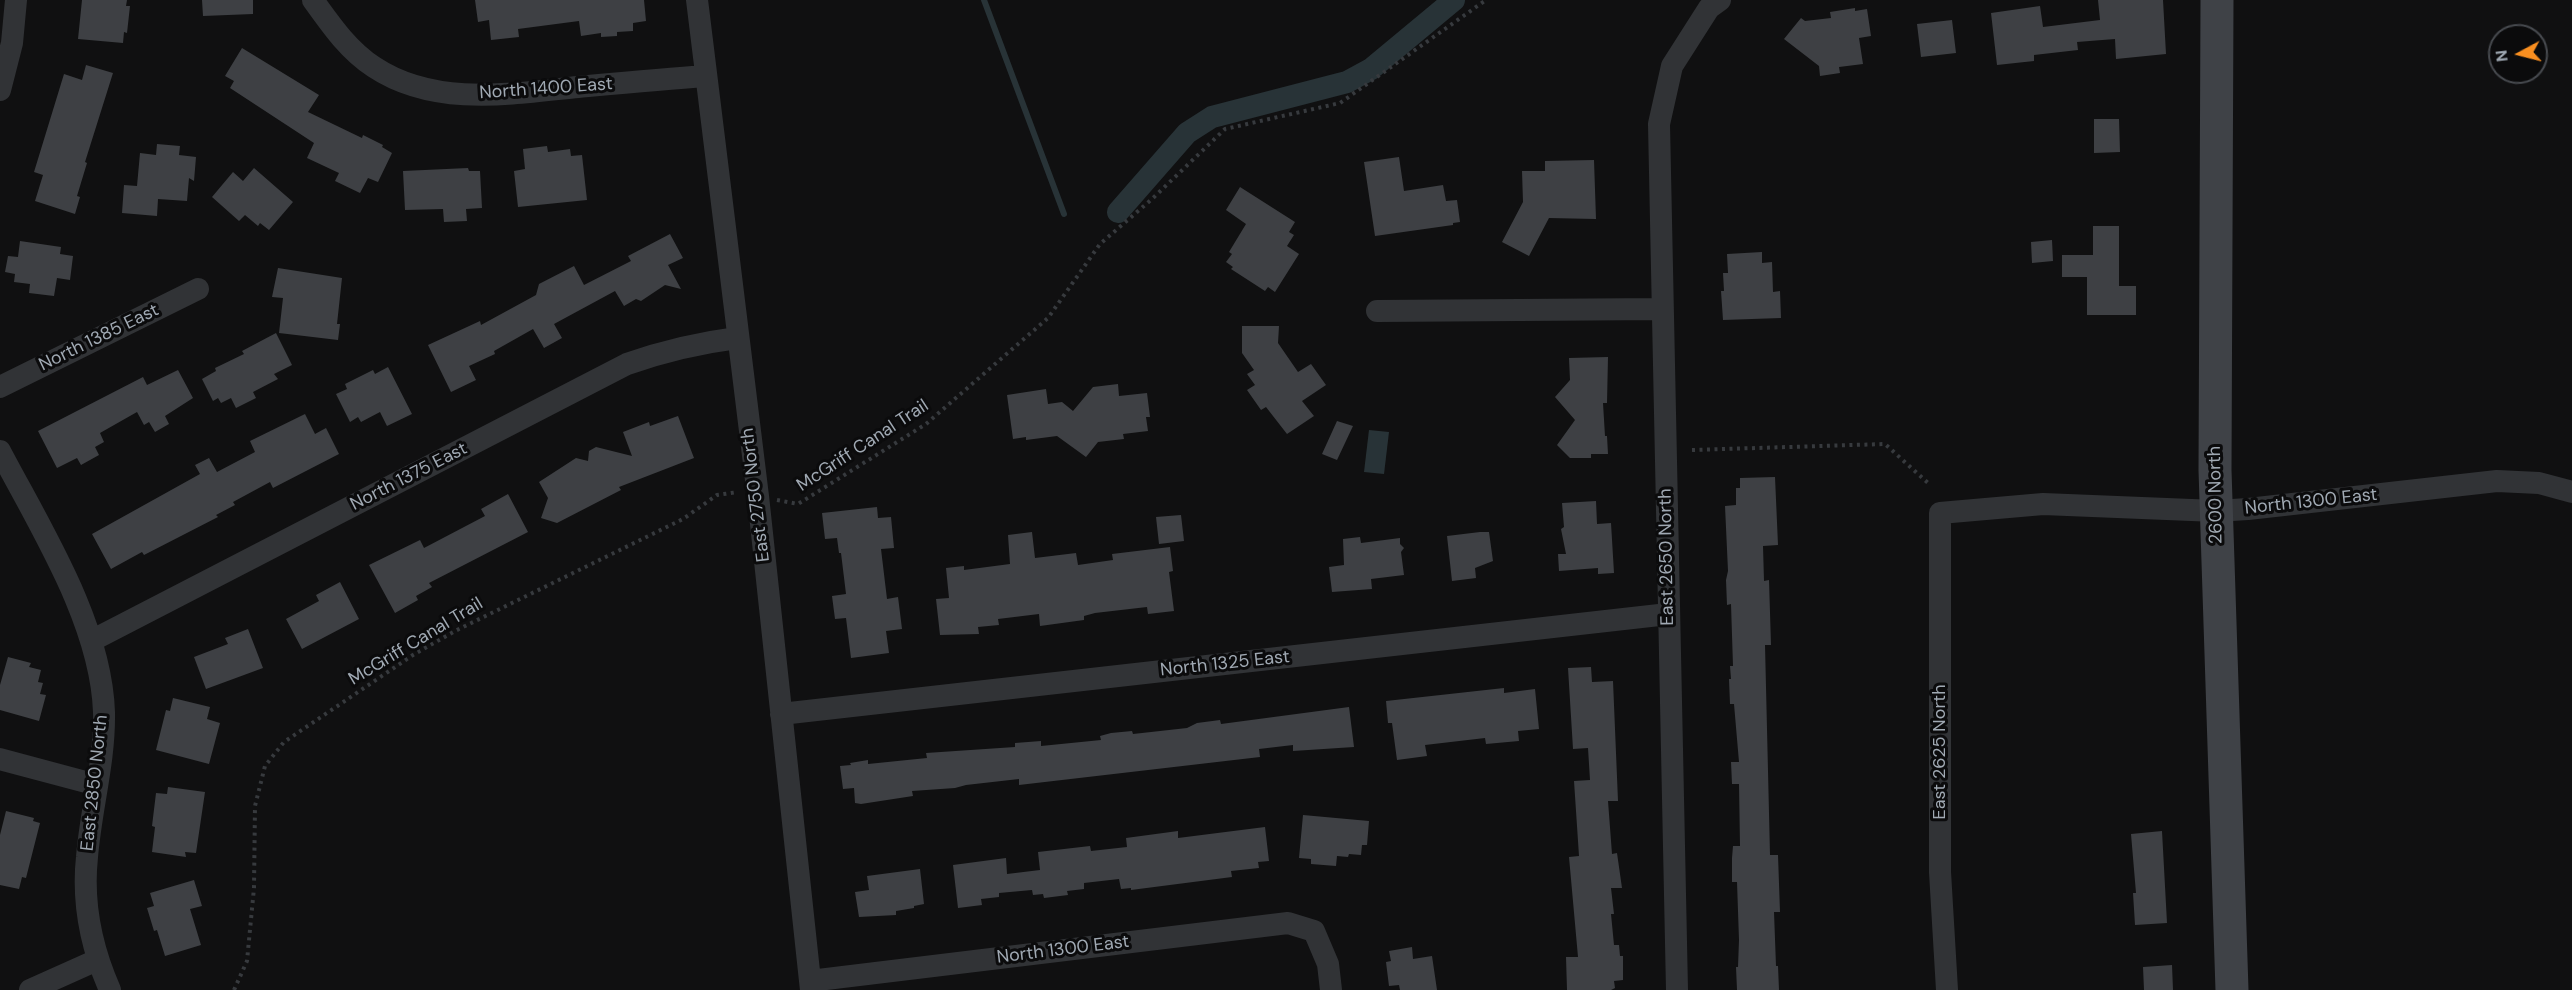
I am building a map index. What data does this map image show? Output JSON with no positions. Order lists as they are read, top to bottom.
{
  "streets": {
    "street": [
      "North 1400 East",
      "North 1385 East",
      "North 1375 East",
      "East 2750 North",
      "2600 North",
      "North 1300 East",
      "East 2650 North",
      "North 1325 East",
      "East 2625 North",
      "East 2850 North"
    ],
    "path": ["McGriff Canal Trail"]
  },
  "crossings": [
    ["North 1400 East", "East 2750 North"],
    ["McGriff Canal Trail", "East 2750 North"],
    ["North 1375 East", "East 2750 North"],
    ["North 1375 East", "East 2850 North"],
    ["East 2750 North", "North 1300 East"],
    ["East 2750 North", "North 1325 East"],
    ["2600 North", "North 1300 East"],
    ["North 1300 East", "East 2625 North"],
    ["East 2650 North", "North 1325 East"]
  ],
  "north": "left"
}
